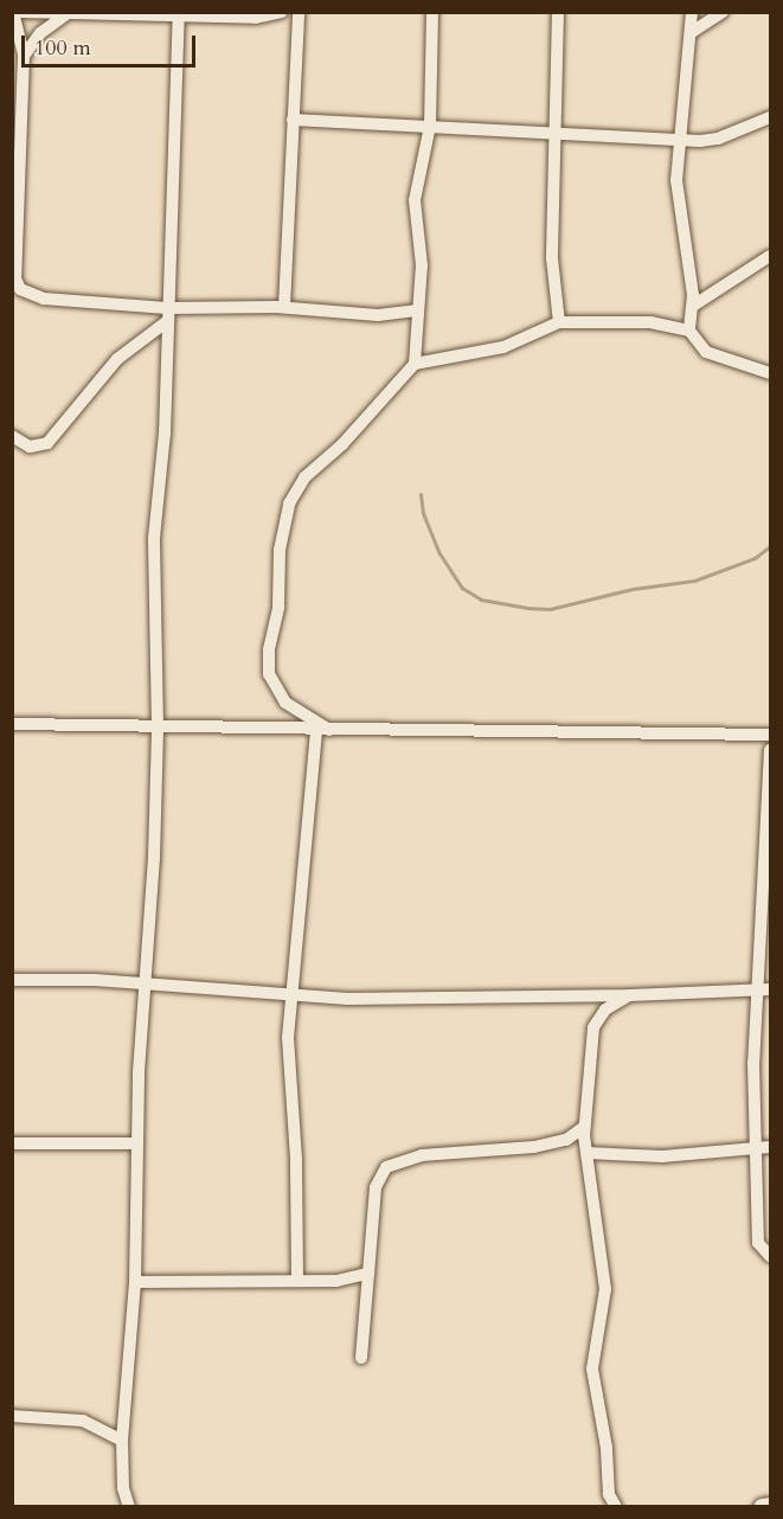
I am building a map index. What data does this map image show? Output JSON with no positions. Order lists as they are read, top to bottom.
{
  "scale_bar": "100 m"
}
